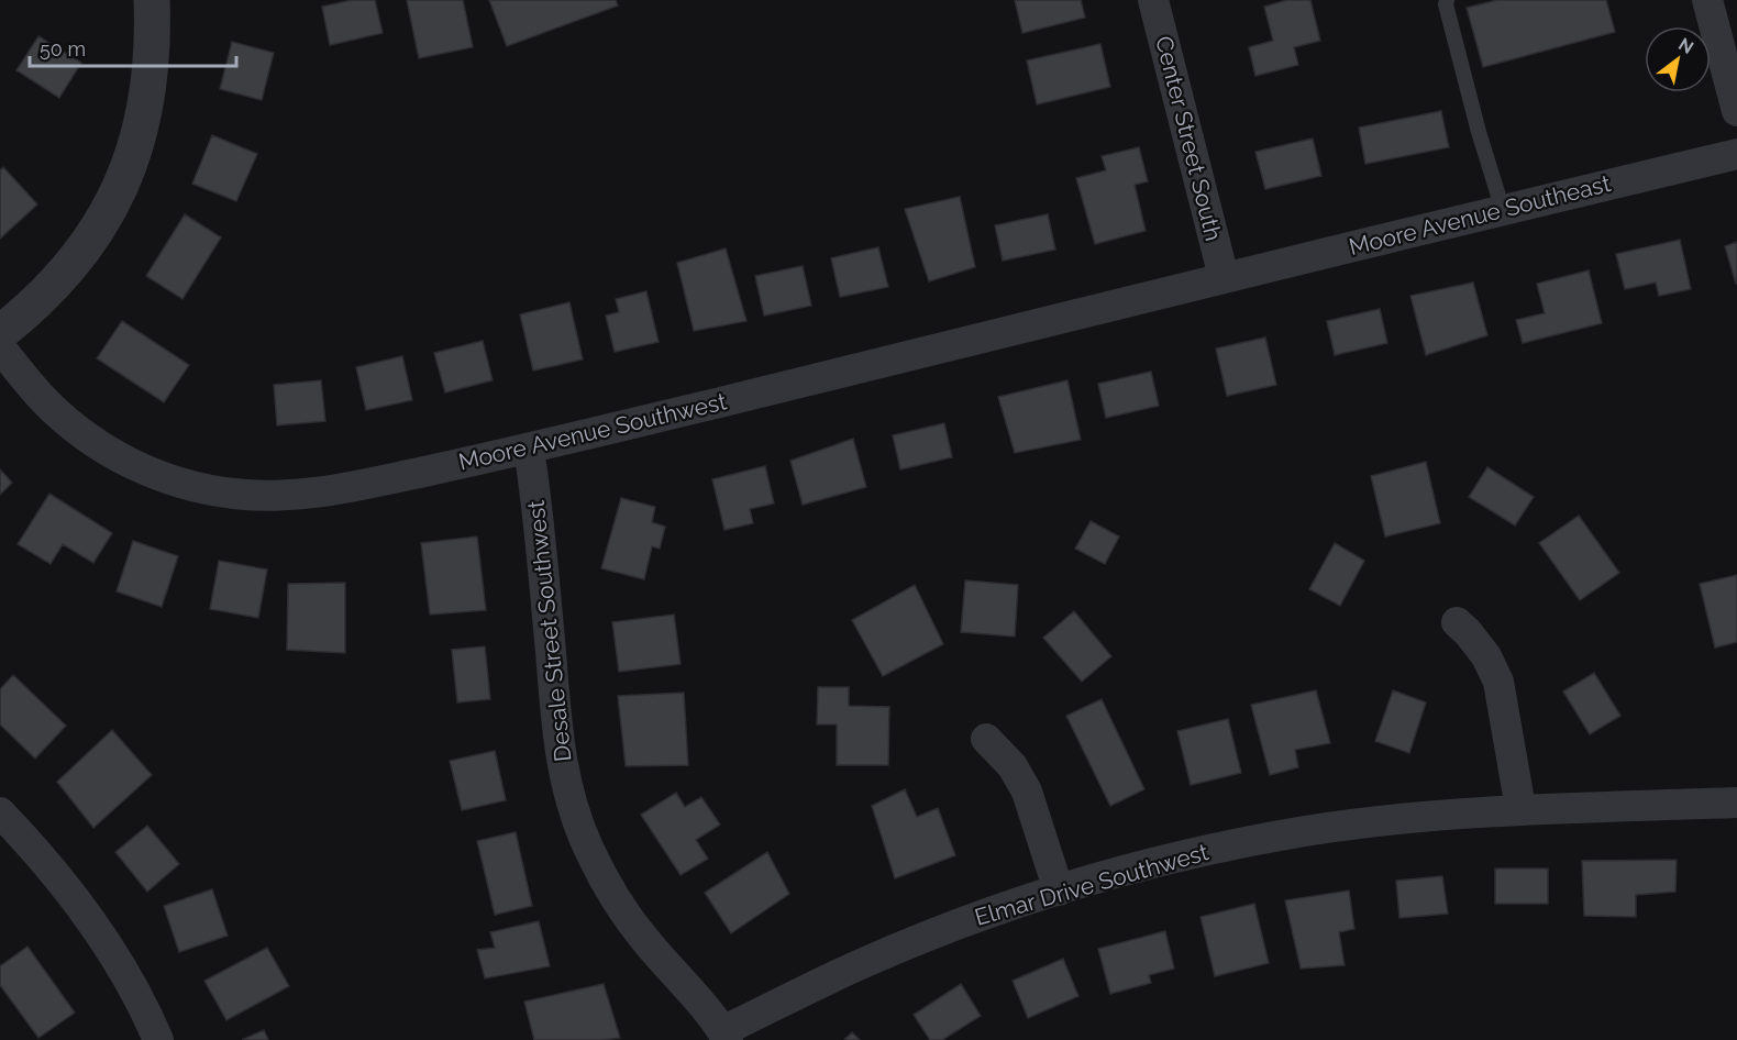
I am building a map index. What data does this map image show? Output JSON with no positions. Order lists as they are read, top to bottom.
{
  "streets": {
    "street": [
      "Center Street South",
      "Moore Avenue Southeast",
      "Moore Avenue Southwest",
      "Desale Street Southwest",
      "Elmar Drive Southwest"
    ]
  },
  "crossings": [
    ["Center Street South", "Moore Avenue Southeast"],
    ["Center Street South", "Moore Avenue Southwest"],
    ["Moore Avenue Southeast", "Moore Avenue Southwest"],
    ["Moore Avenue Southwest", "Desale Street Southwest"],
    ["Desale Street Southwest", "Elmar Drive Southwest"]
  ],
  "scale_bar": "50 m",
  "north": "top right"
}
